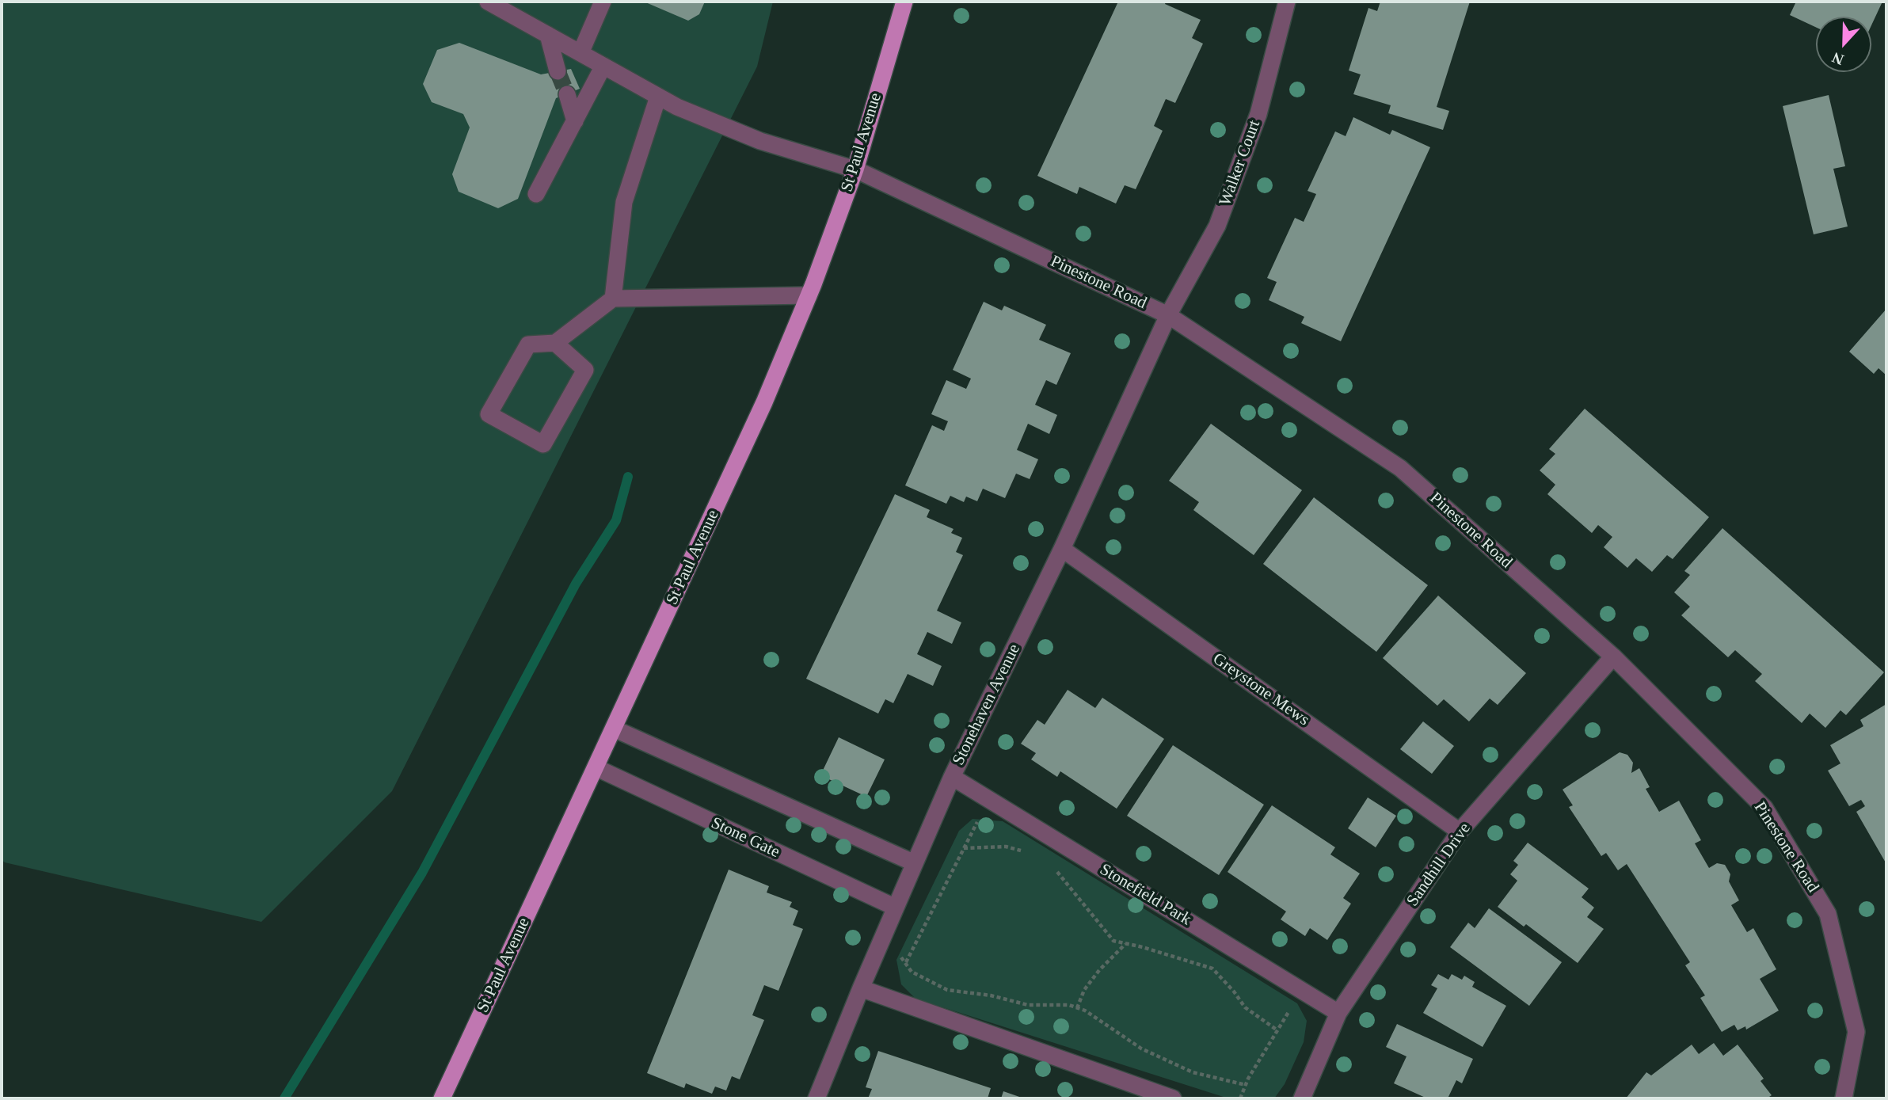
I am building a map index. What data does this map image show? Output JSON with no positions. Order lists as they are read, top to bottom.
{
  "streets": {
    "main road": ["St Paul Avenue"],
    "street": [
      "Walker Court",
      "Pinestone Road",
      "Greystone Mews",
      "Stonehaven Avenue",
      "Stone Gate",
      "Sandhill Drive",
      "Stonefield Park"
    ]
  },
  "crossings": [
    ["St Paul Avenue", "Pinestone Road"],
    ["St Paul Avenue", "Stone Gate"],
    ["Walker Court", "Pinestone Road"],
    ["Walker Court", "Stonehaven Avenue"],
    ["Pinestone Road", "Stonehaven Avenue"],
    ["Pinestone Road", "Sandhill Drive"],
    ["Greystone Mews", "Stonehaven Avenue"],
    ["Greystone Mews", "Sandhill Drive"],
    ["Stonehaven Avenue", "Stone Gate"],
    ["Stonehaven Avenue", "Stonefield Park"],
    ["Sandhill Drive", "Stonefield Park"]
  ],
  "north": "bottom"
}
